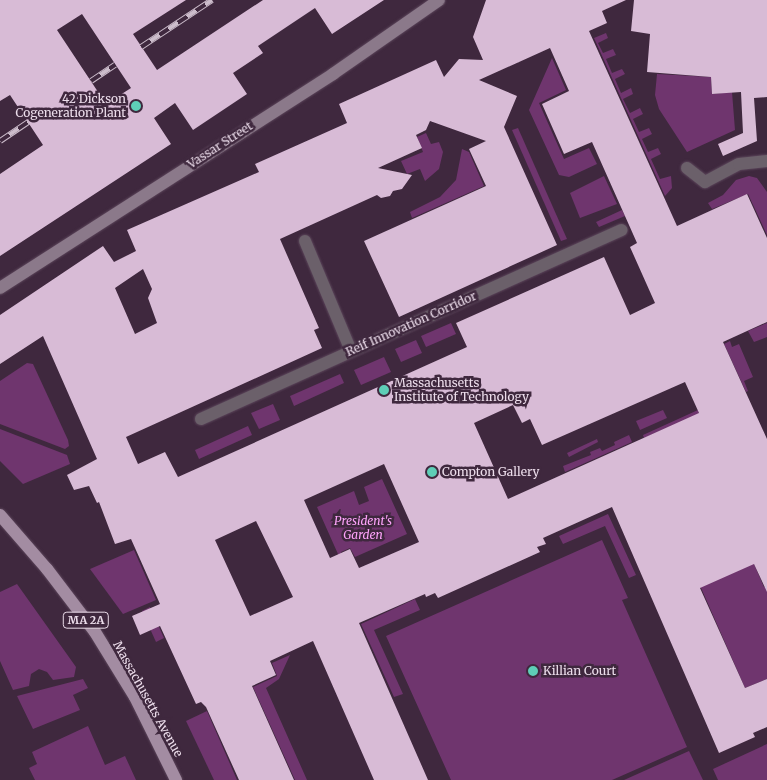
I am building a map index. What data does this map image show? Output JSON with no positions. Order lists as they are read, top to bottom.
{
  "streets": {
    "main road": ["Vassar Street", "MA 2A", "Massachusetts Avenue"],
    "street": ["Reif Innovation Corridor"]
  },
  "parks": ["President's Garden"],
  "places": [
    "42 Dickson Cogeneration Plant",
    "Massachusetts Institute of Technology",
    "Compton Gallery",
    "Killian Court"
  ]
}
